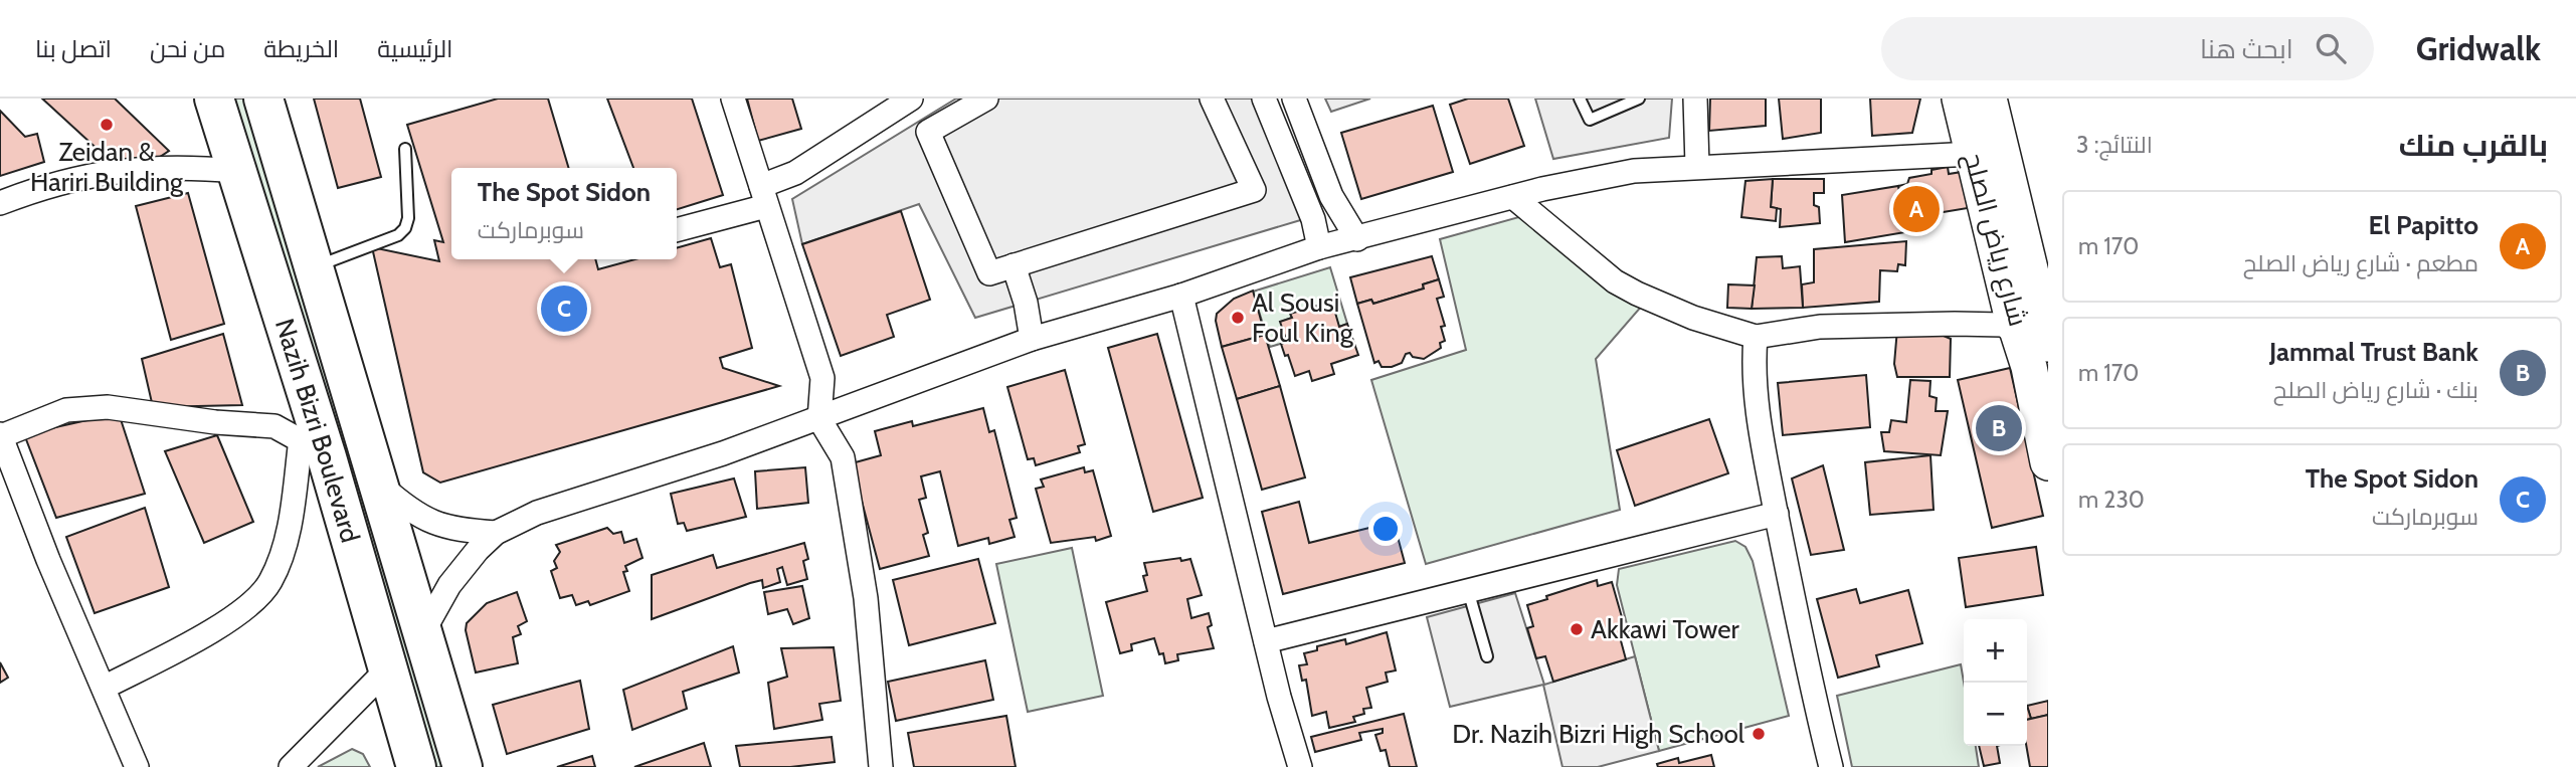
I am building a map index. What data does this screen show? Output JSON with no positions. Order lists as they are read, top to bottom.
{
  "streets": {
    "highway": ["Nazih Bizri Boulevard"],
    "main road": ["شارع رياض الصلح"]
  },
  "places": [
    "Zeidan & Hariri Building",
    "Al Sousi Foul King",
    "Akkawi Tower",
    "Dr. Nazih Bizri High School"
  ],
  "page": {
    "header": "Gridwalk",
    "search": "ابحث هنا",
    "nav": [
      "الرئيسية",
      "الخريطة",
      "من نحن",
      "اتصل بنا"
    ],
    "heading": ["بالقرب منك", "النتائج: 3"],
    "popup": ["The Spot Sidon", "سوبرماركت"],
    "pins": ["A", "C", "B"],
    "list": [
      {
        "mark": "A",
        "name": "El Papitto",
        "note": "مطعم · شارع رياض الصلح",
        "value": "170 m"
      },
      {
        "mark": "B",
        "name": "Jammal Trust Bank",
        "note": "بنك · شارع رياض الصلح",
        "value": "170 m"
      },
      {
        "mark": "C",
        "name": "The Spot Sidon",
        "note": "سوبرماركت",
        "value": "230 m"
      }
    ],
    "map_buttons": ["+", "−"]
  }
}
